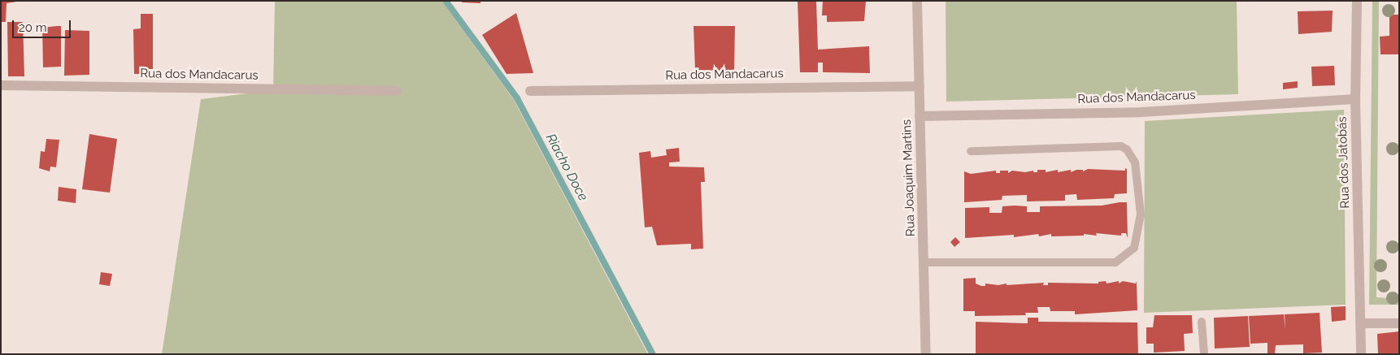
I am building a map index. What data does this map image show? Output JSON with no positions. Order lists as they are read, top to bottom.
{
  "streets": {
    "street": ["Rua dos Mandacarus", "Rua dos Jatobás", "Rua Joaquim Martins"]
  },
  "crossings": [
    ["Rua dos Mandacarus", "Rua dos Jatobás"],
    ["Rua dos Mandacarus", "Rua Joaquim Martins"]
  ],
  "water": ["Riacho Doce"],
  "scale_bar": "20 m"
}
